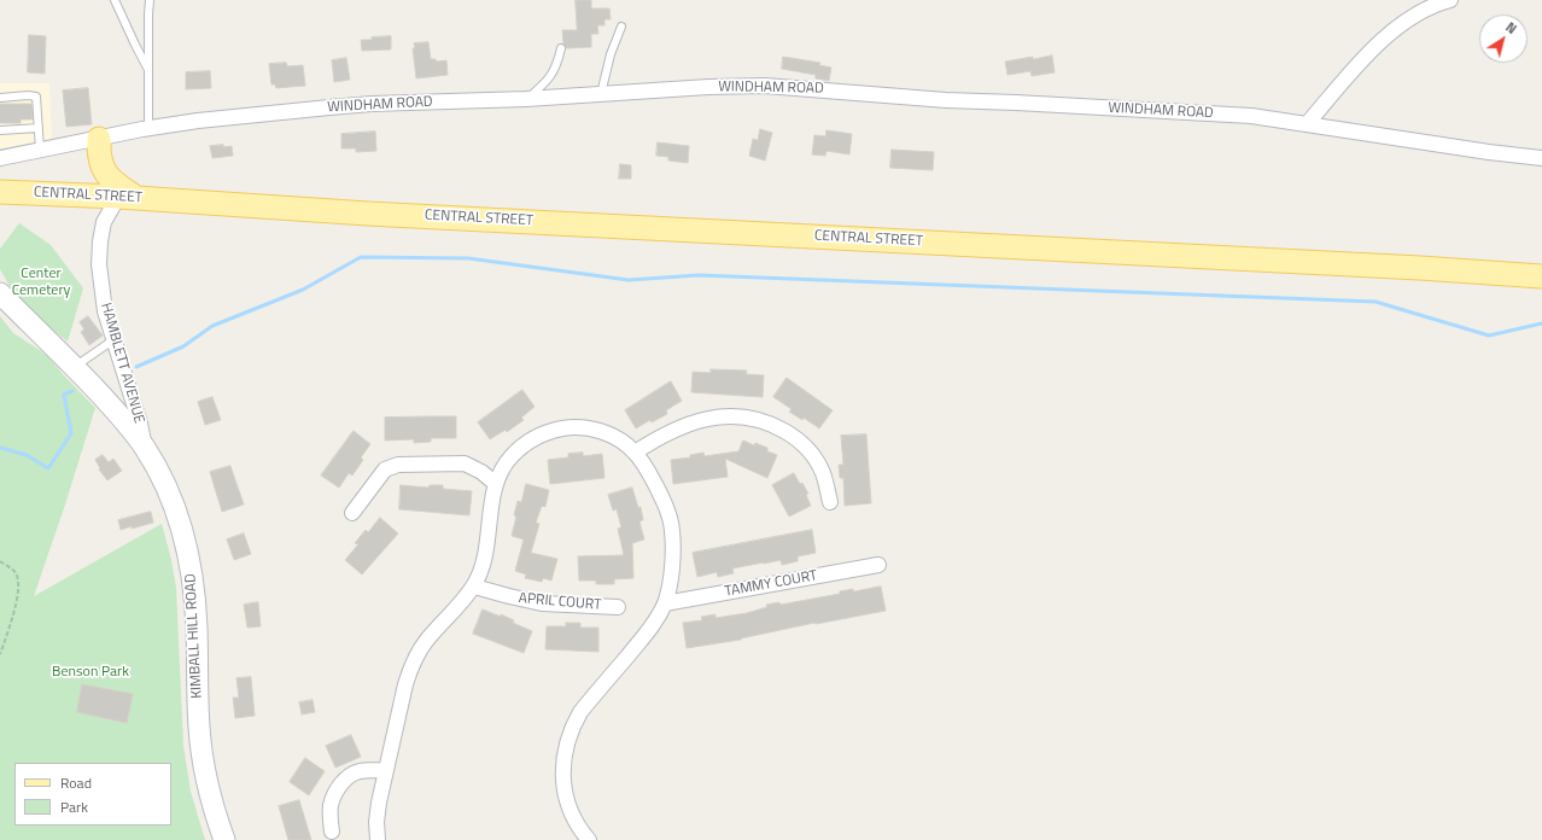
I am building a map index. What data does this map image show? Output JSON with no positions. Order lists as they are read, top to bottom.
{
  "streets": {
    "main road": ["CENTRAL STREET"],
    "street": [
      "WINDHAM ROAD",
      "HAMBLETT AVENUE",
      "TAMMY COURT",
      "APRIL COURT",
      "KIMBALL HILL ROAD"
    ]
  },
  "crossings": [
    ["CENTRAL STREET", "HAMBLETT AVENUE"],
    ["HAMBLETT AVENUE", "KIMBALL HILL ROAD"]
  ],
  "parks": ["Center Cemetery", "Benson Park"],
  "legend": ["Road", "Park"],
  "north": "top right"
}
